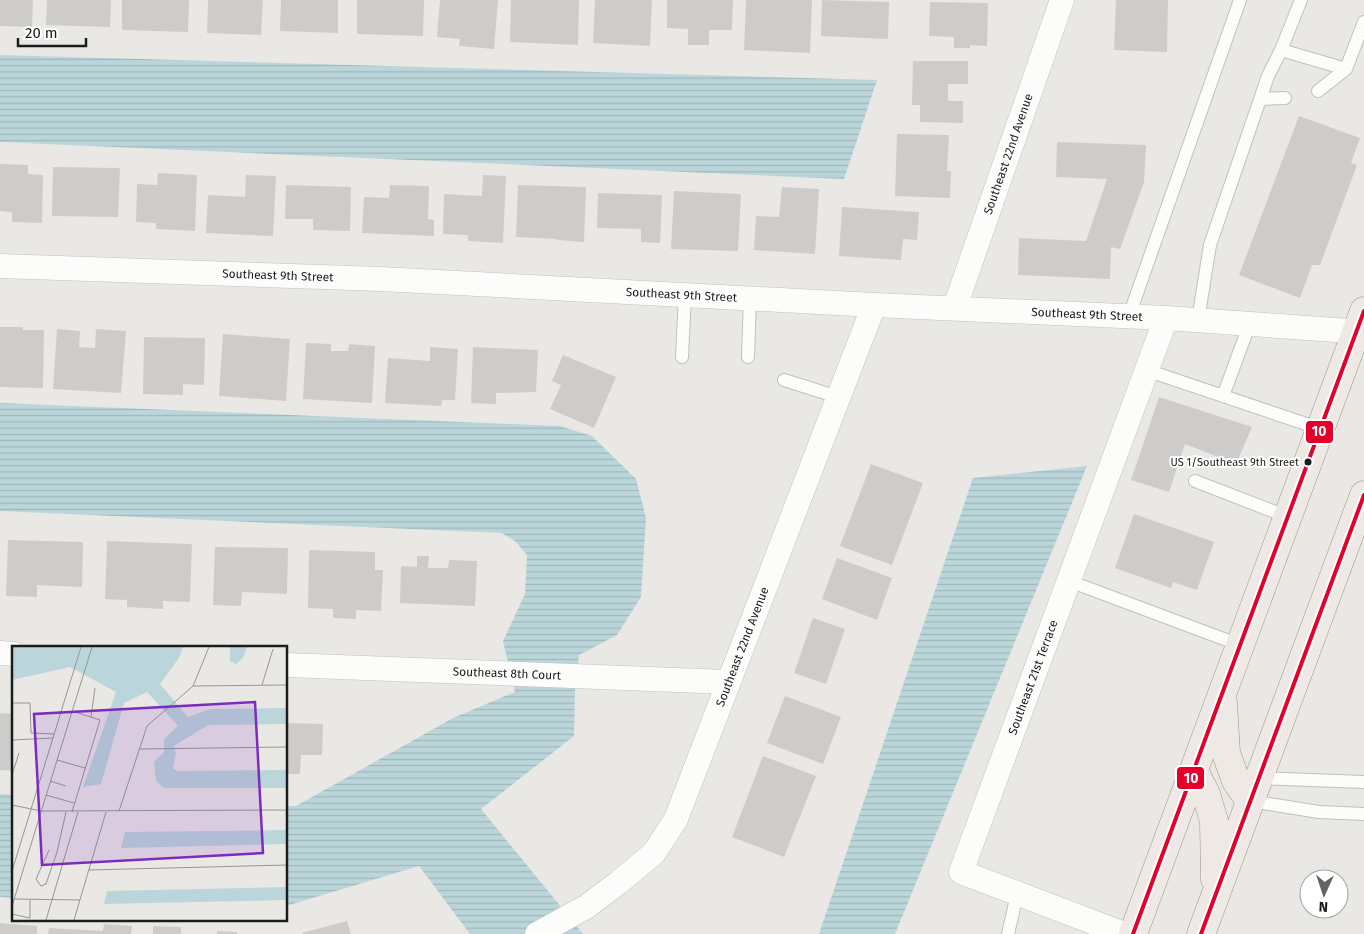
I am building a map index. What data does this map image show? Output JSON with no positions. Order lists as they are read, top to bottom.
{
  "streets": {
    "street": [
      "Southeast 22nd Avenue",
      "Southeast 9th Street",
      "Southeast 8th Court",
      "Southeast 21st Terrace"
    ]
  },
  "crossings": [
    ["Southeast 22nd Avenue", "Southeast 9th Street"],
    ["Southeast 22nd Avenue", "Southeast 8th Court"],
    ["Southeast 9th Street", "Southeast 21st Terrace"]
  ],
  "places": ["US 1/Southeast 9th Street"],
  "lines": ["transit line 10"],
  "scale_bar": "20 m",
  "north": "bottom"
}
